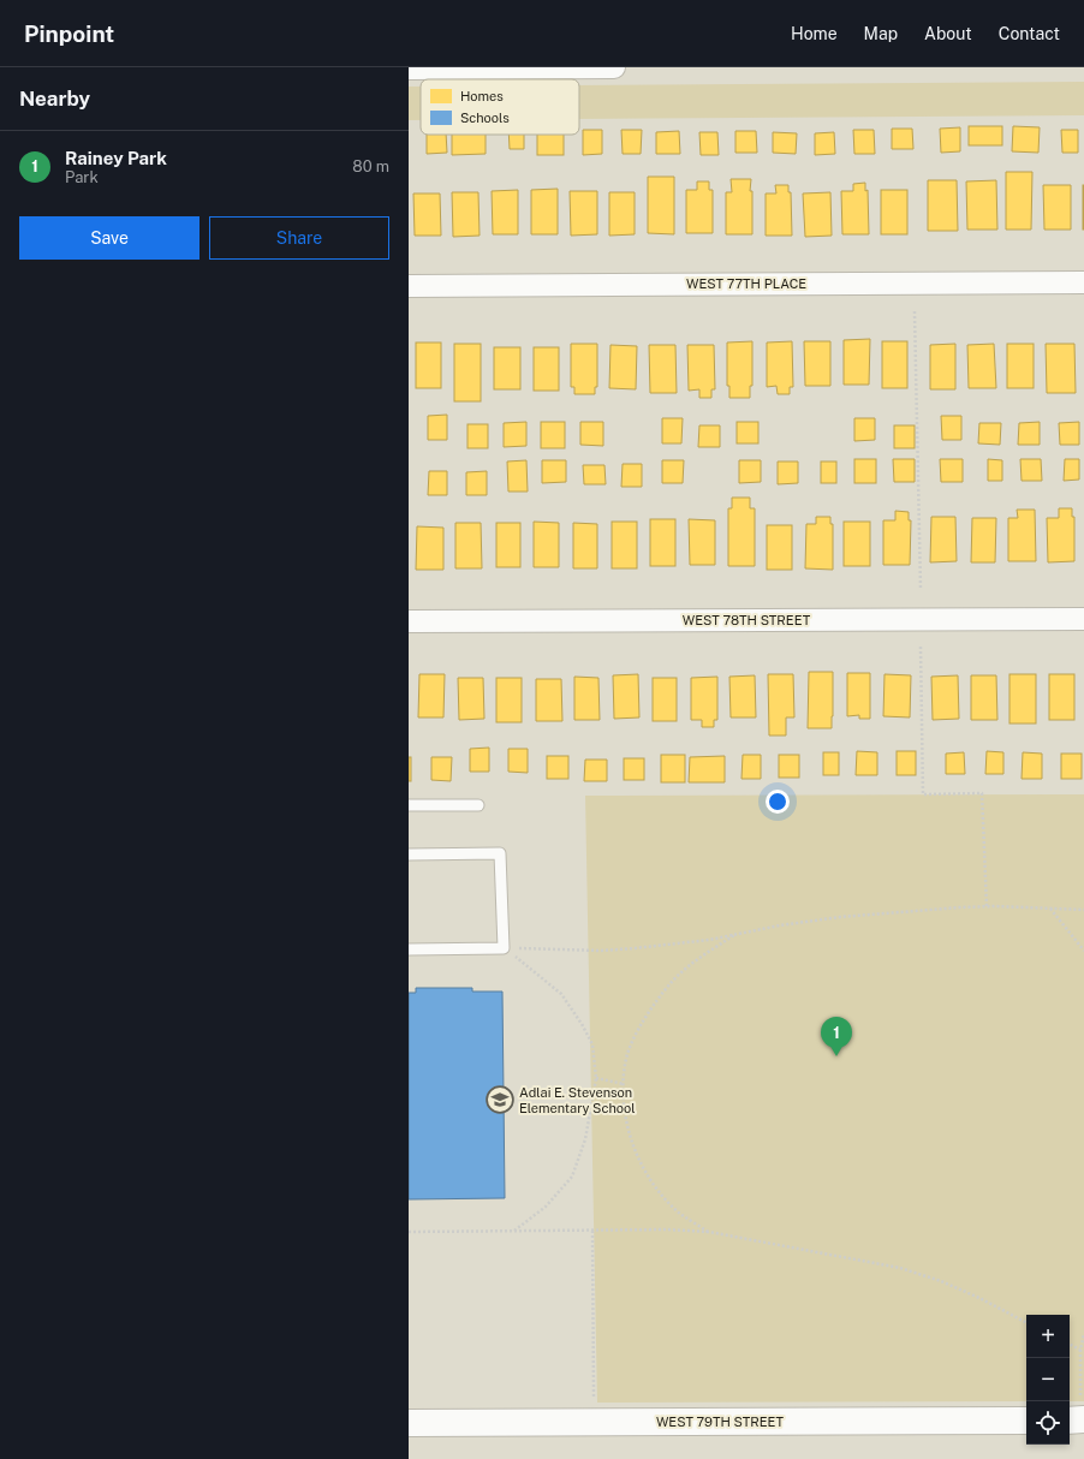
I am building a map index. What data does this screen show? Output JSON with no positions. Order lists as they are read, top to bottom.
{
  "streets": {
    "main road": ["WEST 79TH STREET"],
    "street": ["WEST 77TH PLACE", "WEST 78TH STREET"]
  },
  "places": {
    "school or university": ["Adlai E. Stevenson Elementary School"]
  },
  "legend": ["Homes", "Schools"],
  "page": {
    "header": "Pinpoint",
    "nav": [
      "Home",
      "Map",
      "About",
      "Contact"
    ],
    "heading": "Nearby",
    "list": [
      {
        "mark": "1",
        "name": "Rainey Park",
        "note": "Park",
        "value": "80 m"
      }
    ],
    "buttons": ["Save", "Share"],
    "pins": "1",
    "map_buttons": ["+", "−"]
  }
}
